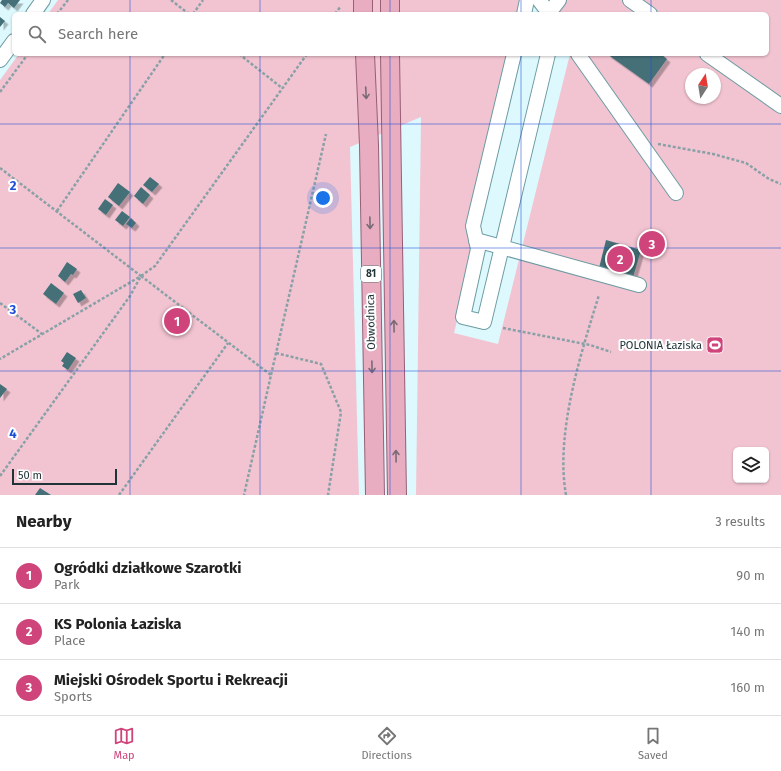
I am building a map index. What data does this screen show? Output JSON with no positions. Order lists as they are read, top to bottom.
{
  "streets": {
    "main road": ["81", "Obwodnica"]
  },
  "places": {
    "sports": ["POLONIA Łaziska"]
  },
  "scale_bar": "50 m",
  "north": "top",
  "page": {
    "search": "Search here",
    "pins": ["3", "2", "1"],
    "scale": "50 m",
    "heading": ["Nearby", "3 results"],
    "list": [
      {
        "mark": "1",
        "name": "Ogródki działkowe Szarotki",
        "note": "Park",
        "value": "90 m"
      },
      {
        "mark": "2",
        "name": "KS Polonia Łaziska",
        "note": "Place",
        "value": "140 m"
      },
      {
        "mark": "3",
        "name": "Miejski Ośrodek Sportu i Rekreacji",
        "note": "Sports",
        "value": "160 m"
      }
    ],
    "nav": ["Map", "Directions", "Saved"]
  },
  "grid": {
    "rows": ["2", "3", "4"]
  }
}
